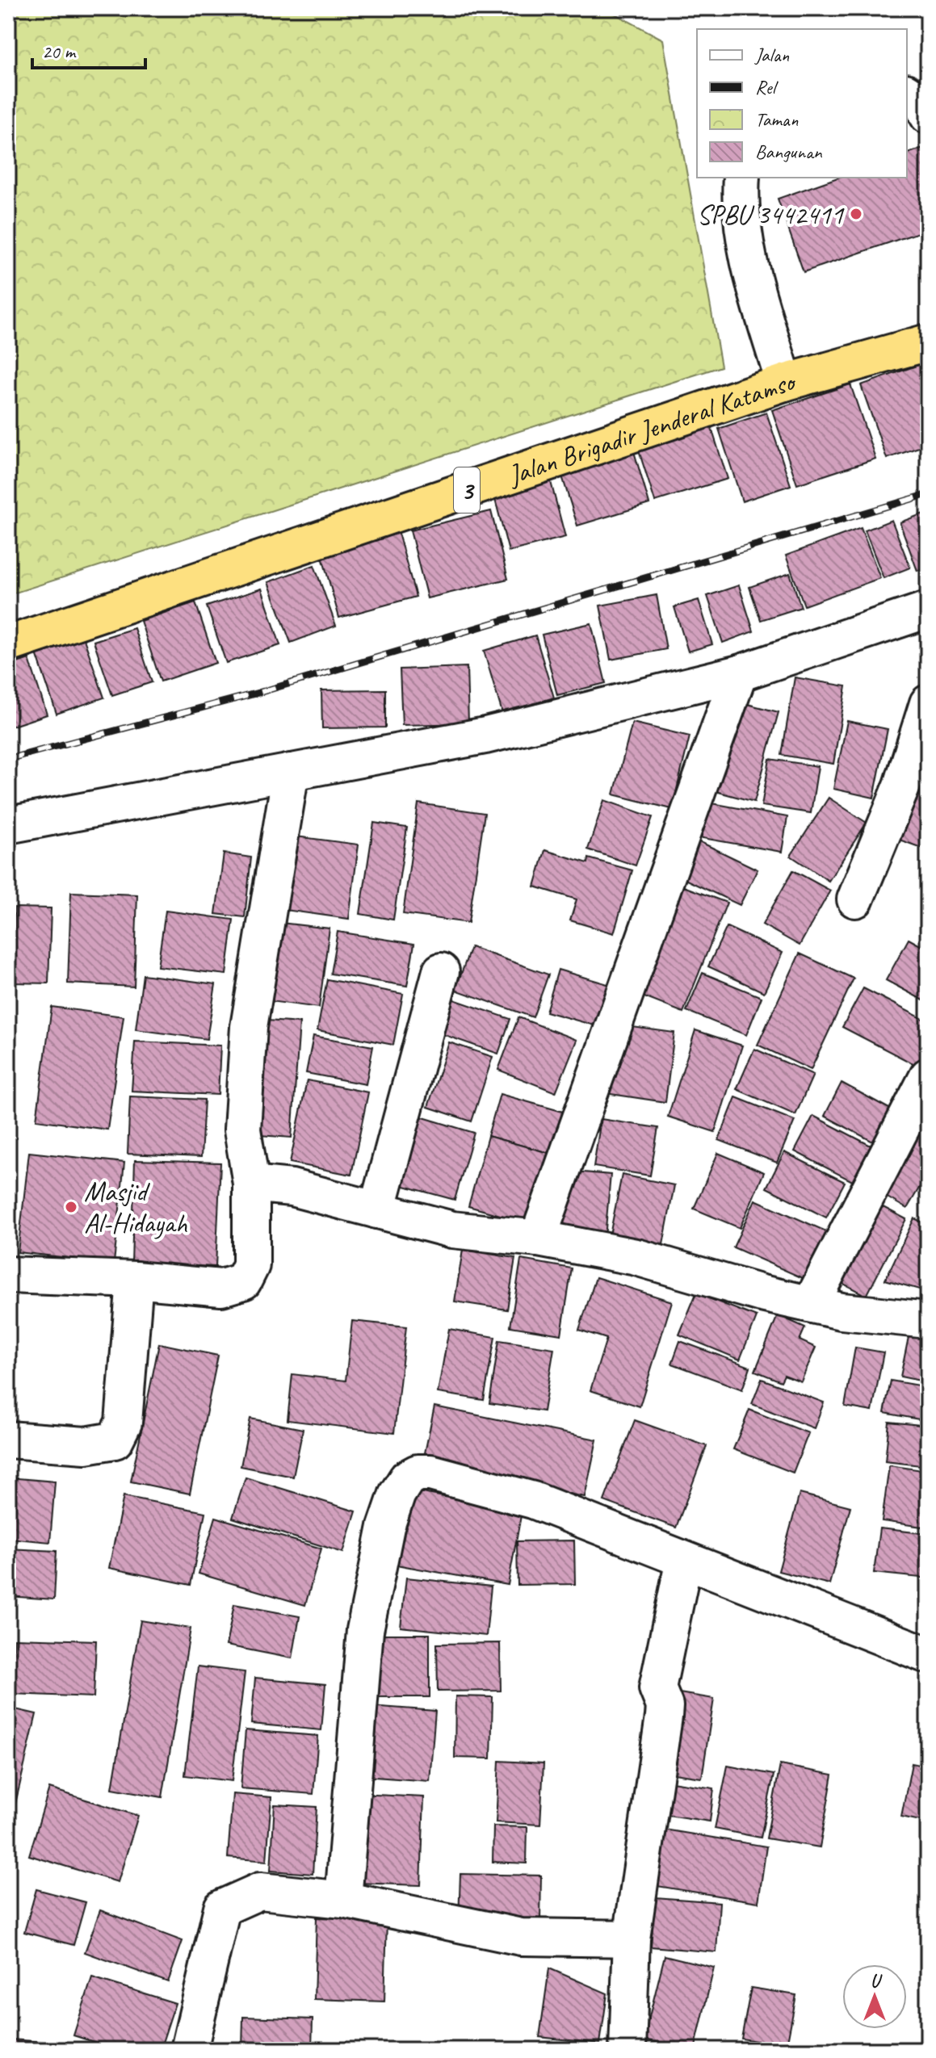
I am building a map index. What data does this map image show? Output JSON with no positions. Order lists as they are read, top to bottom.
{
  "streets": {
    "highway": ["Jalan Brigadir Jenderal Katamso", "3"]
  },
  "places": ["SPBU 3442411", "Masjid Al-Hidayah"],
  "legend": [
    "Jalan",
    "Rel",
    "Taman",
    "Bangunan"
  ],
  "scale_bar": "20 m",
  "north": "top"
}
